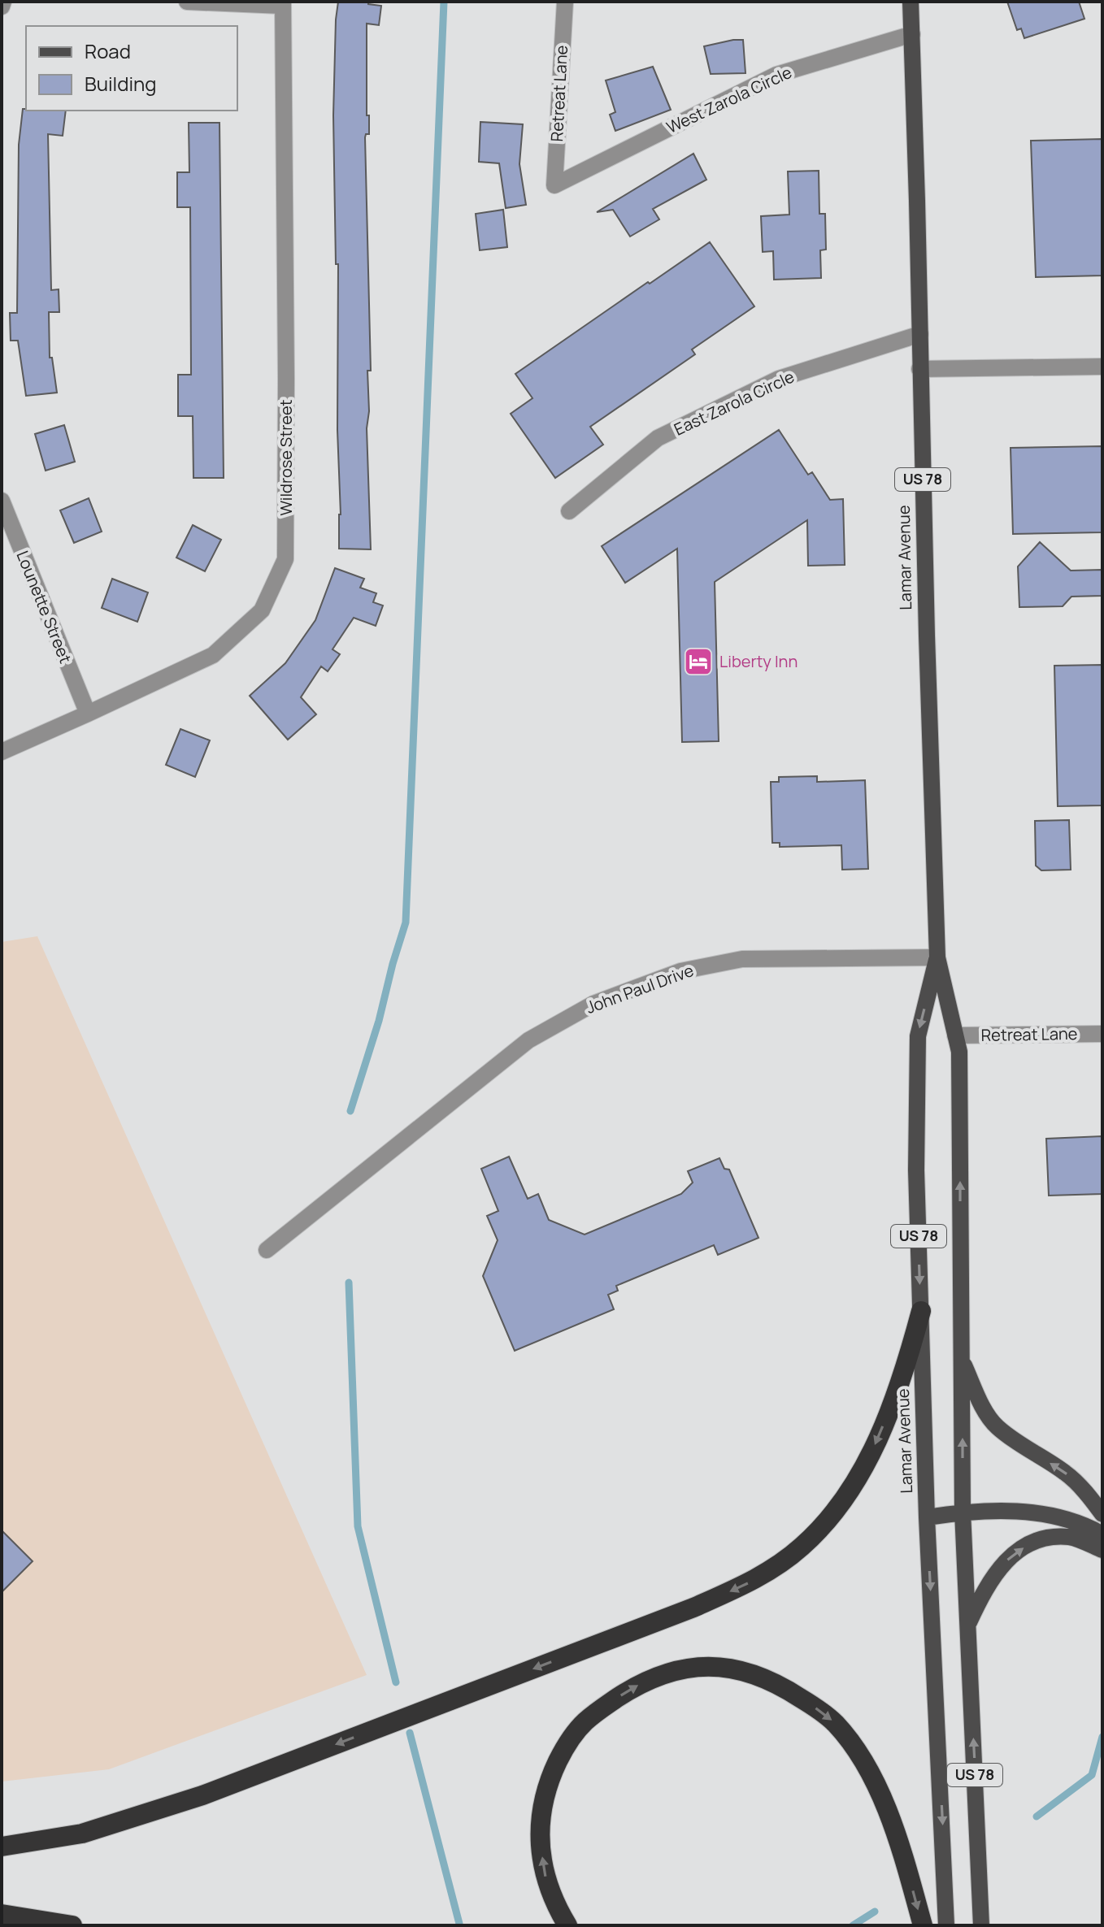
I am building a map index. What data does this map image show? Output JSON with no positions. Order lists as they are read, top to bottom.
{
  "streets": {
    "main road": ["US 78", "Lamar Avenue"],
    "street": [
      "Retreat Lane",
      "West Zarola Circle",
      "East Zarola Circle",
      "Wildrose Street",
      "Lounette Street",
      "John Paul Drive"
    ]
  },
  "crossings": [
    ["Retreat Lane", "West Zarola Circle"],
    ["Retreat Lane", "Lamar Avenue"],
    ["West Zarola Circle", "Lamar Avenue"],
    ["East Zarola Circle", "Lamar Avenue"],
    ["Wildrose Street", "Lounette Street"],
    ["Lamar Avenue", "John Paul Drive"]
  ],
  "places": {
    "hotel": ["Liberty Inn"]
  },
  "legend": ["Road", "Building"]
}
